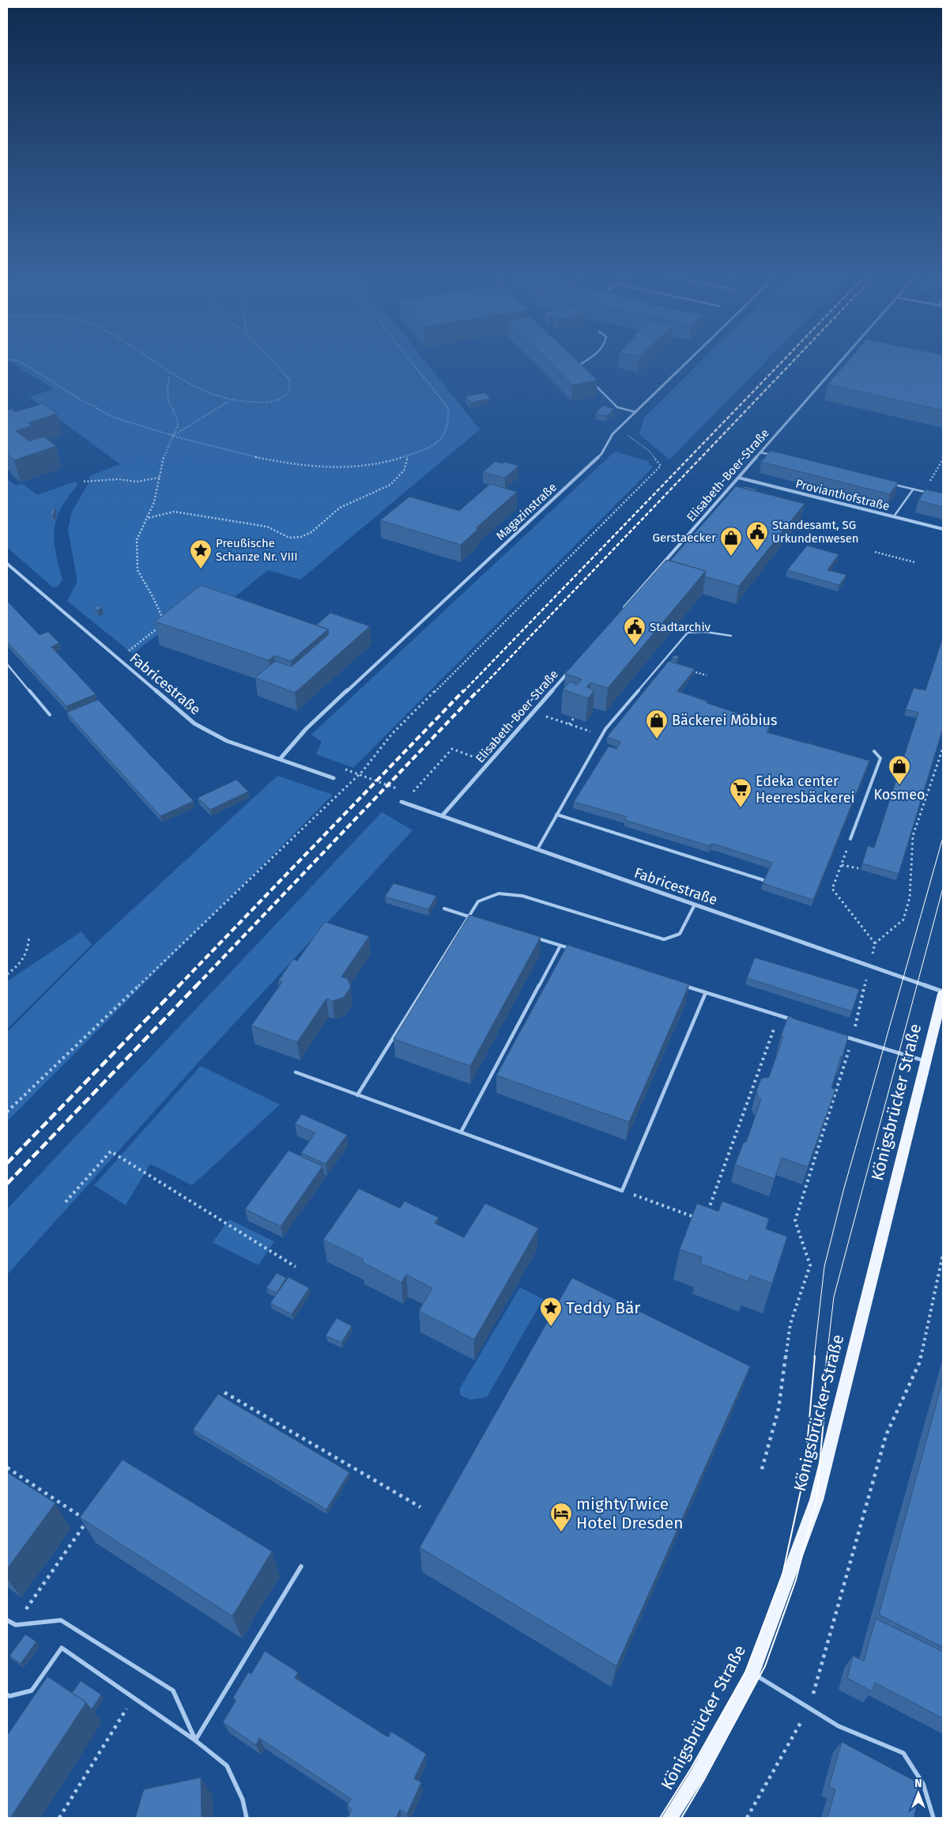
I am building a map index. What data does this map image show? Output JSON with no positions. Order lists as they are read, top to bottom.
{
  "streets": {
    "main road": ["Königsbrücker Straße"],
    "street": [
      "Elisabeth-Boer-Straße",
      "Provianthofstraße",
      "Magazinstraße",
      "Fabricestraße"
    ]
  },
  "crossings": [
    ["Elisabeth-Boer-Straße", "Provianthofstraße"],
    ["Elisabeth-Boer-Straße", "Fabricestraße"],
    ["Magazinstraße", "Fabricestraße"],
    ["Fabricestraße", "Königsbrücker Straße"]
  ],
  "places": {
    "public building": ["Standesamt, SG Urkundenwesen", "Stadtarchiv"],
    "shop": ["Gerstaecker", "Bäckerei Möbius", "Kosmeo"],
    "place": ["Preußische Schanze Nr. VIII", "Teddy Bär"],
    "supermarket": ["Edeka center Heeresbäckerei"],
    "hotel": ["mightyTwice Hotel Dresden"]
  },
  "north": "top"
}
